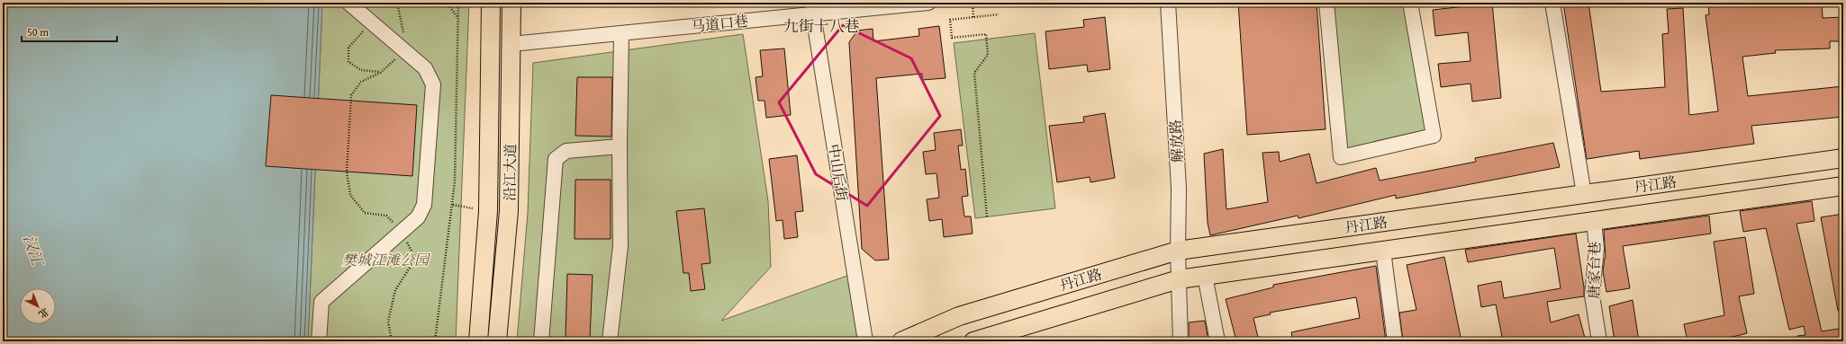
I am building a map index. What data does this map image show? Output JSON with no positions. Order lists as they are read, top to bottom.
{
  "streets": {
    "main road": ["沿江大道", "丹江路"],
    "street": [
      "马道口巷",
      "解放路",
      "中山后街",
      "唐家台巷"
    ]
  },
  "crossings": [
    ["马道口巷", "沿江大道"],
    ["马道口巷", "中山后街"],
    ["解放路", "丹江路"],
    ["丹江路", "唐家台巷"]
  ],
  "districts": ["九街十八巷"],
  "water": ["汉江"],
  "parks": ["樊城江滩公园"],
  "scale_bar": "50 m",
  "north": "bottom right"
}
